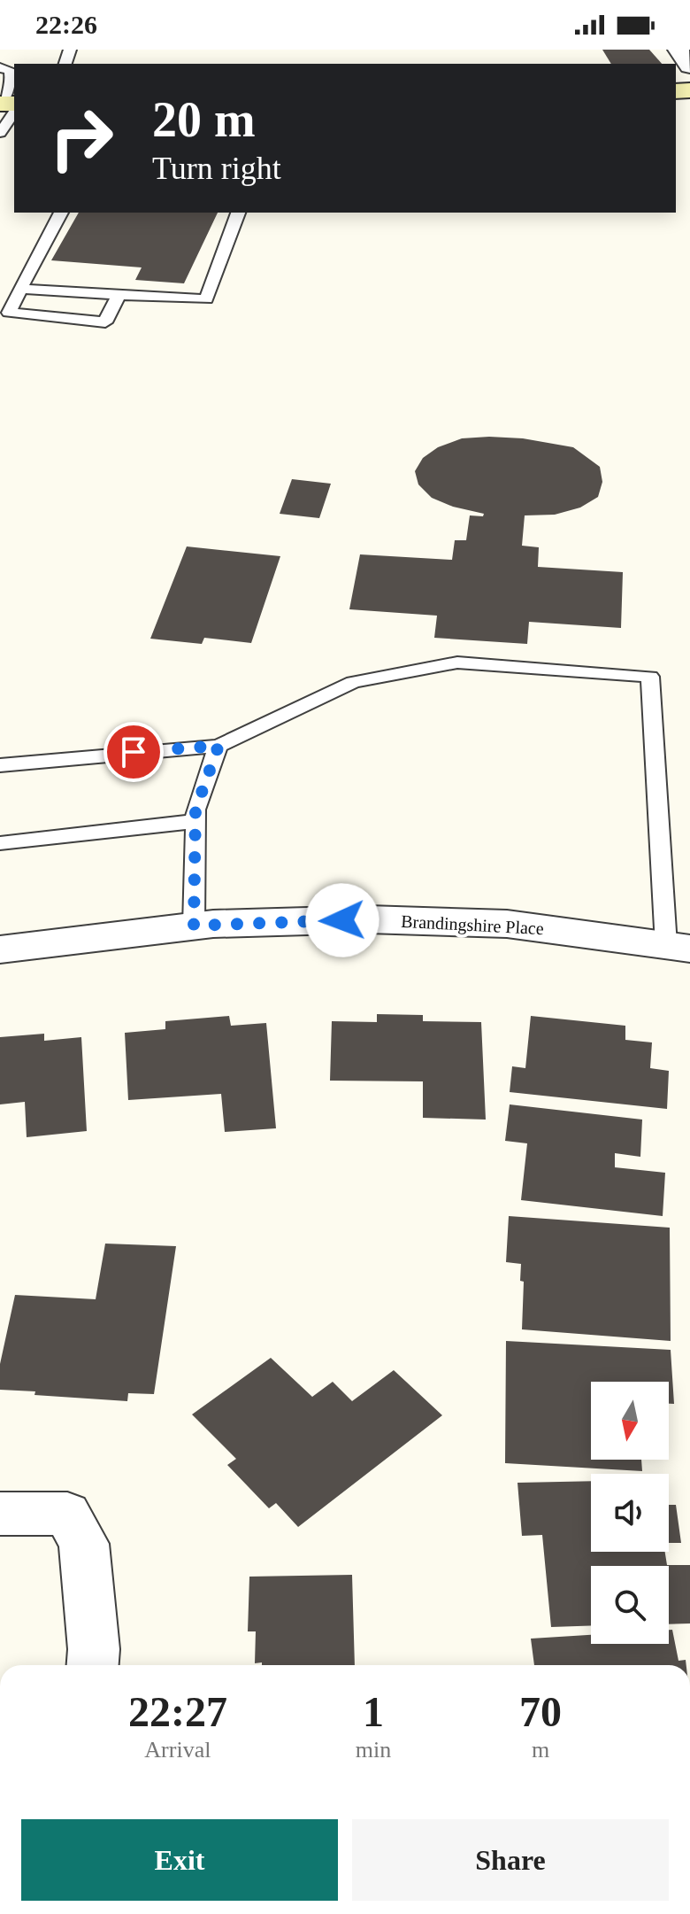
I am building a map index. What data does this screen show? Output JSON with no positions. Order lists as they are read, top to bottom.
{
  "streets": {
    "street": ["Brandingshire Place"]
  },
  "north": "bottom",
  "page": {
    "status": "22:26",
    "turn": ["20 m", "Turn right"],
    "eta": [
      "22:27",
      "Arrival",
      "1",
      "min",
      "70",
      "m"
    ],
    "buttons": ["Exit", "Share"]
  }
}
